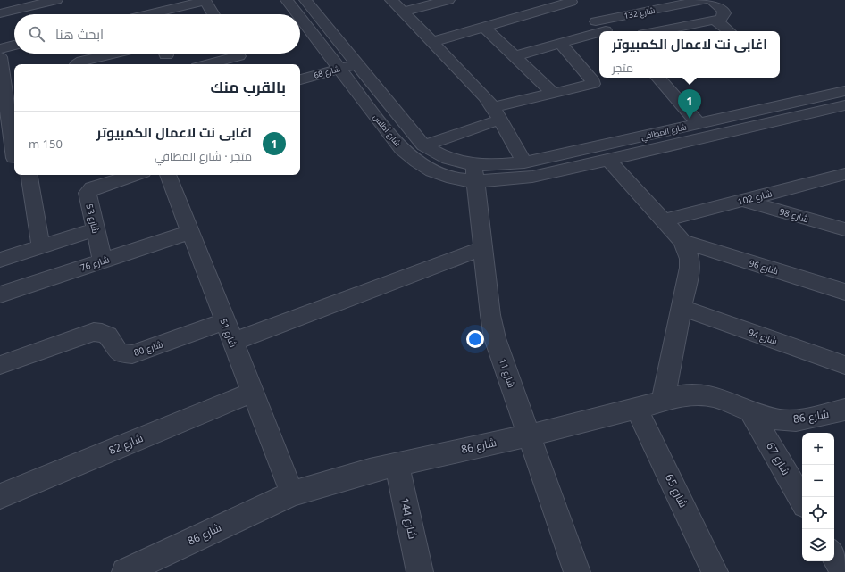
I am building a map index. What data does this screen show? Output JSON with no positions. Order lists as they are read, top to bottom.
{
  "streets": {
    "street": [
      "شارع 132",
      "شارع 68",
      "شارع أطلس",
      "شارع المطافي",
      "شارع 102",
      "شارع 98",
      "شارع 53",
      "شارع 76",
      "شارع 96",
      "شارع 51",
      "شارع 94",
      "شارع 80",
      "شارع 11",
      "شارع 86",
      "شارع 82",
      "شارع 67",
      "شارع 65",
      "شارع 144"
    ]
  },
  "crossings": [
    ["شارع 68", "شارع أطلس"],
    ["شارع أطلس", "شارع المطافي"],
    ["شارع أطلس", "شارع 11"],
    ["شارع 102", "شارع 98"],
    ["شارع 53", "شارع 76"],
    ["شارع 76", "شارع 51"],
    ["شارع 51", "شارع 80"],
    ["شارع 51", "شارع 86"],
    ["شارع 51", "شارع 82"],
    ["شارع 11", "شارع 86"],
    ["شارع 86", "شارع 67"],
    ["شارع 86", "شارع 65"],
    ["شارع 86", "شارع 144"]
  ],
  "page": {
    "search": "ابحث هنا",
    "popup": ["اغابى نت لاعمال الكمبيوتر", "متجر"],
    "heading": "بالقرب منك",
    "pins": "1",
    "list": [
      {
        "mark": "1",
        "name": "اغابى نت لاعمال الكمبيوتر",
        "note": "متجر · شارع المطافي",
        "value": "150 m"
      }
    ],
    "map_buttons": ["+", "−"]
  }
}
